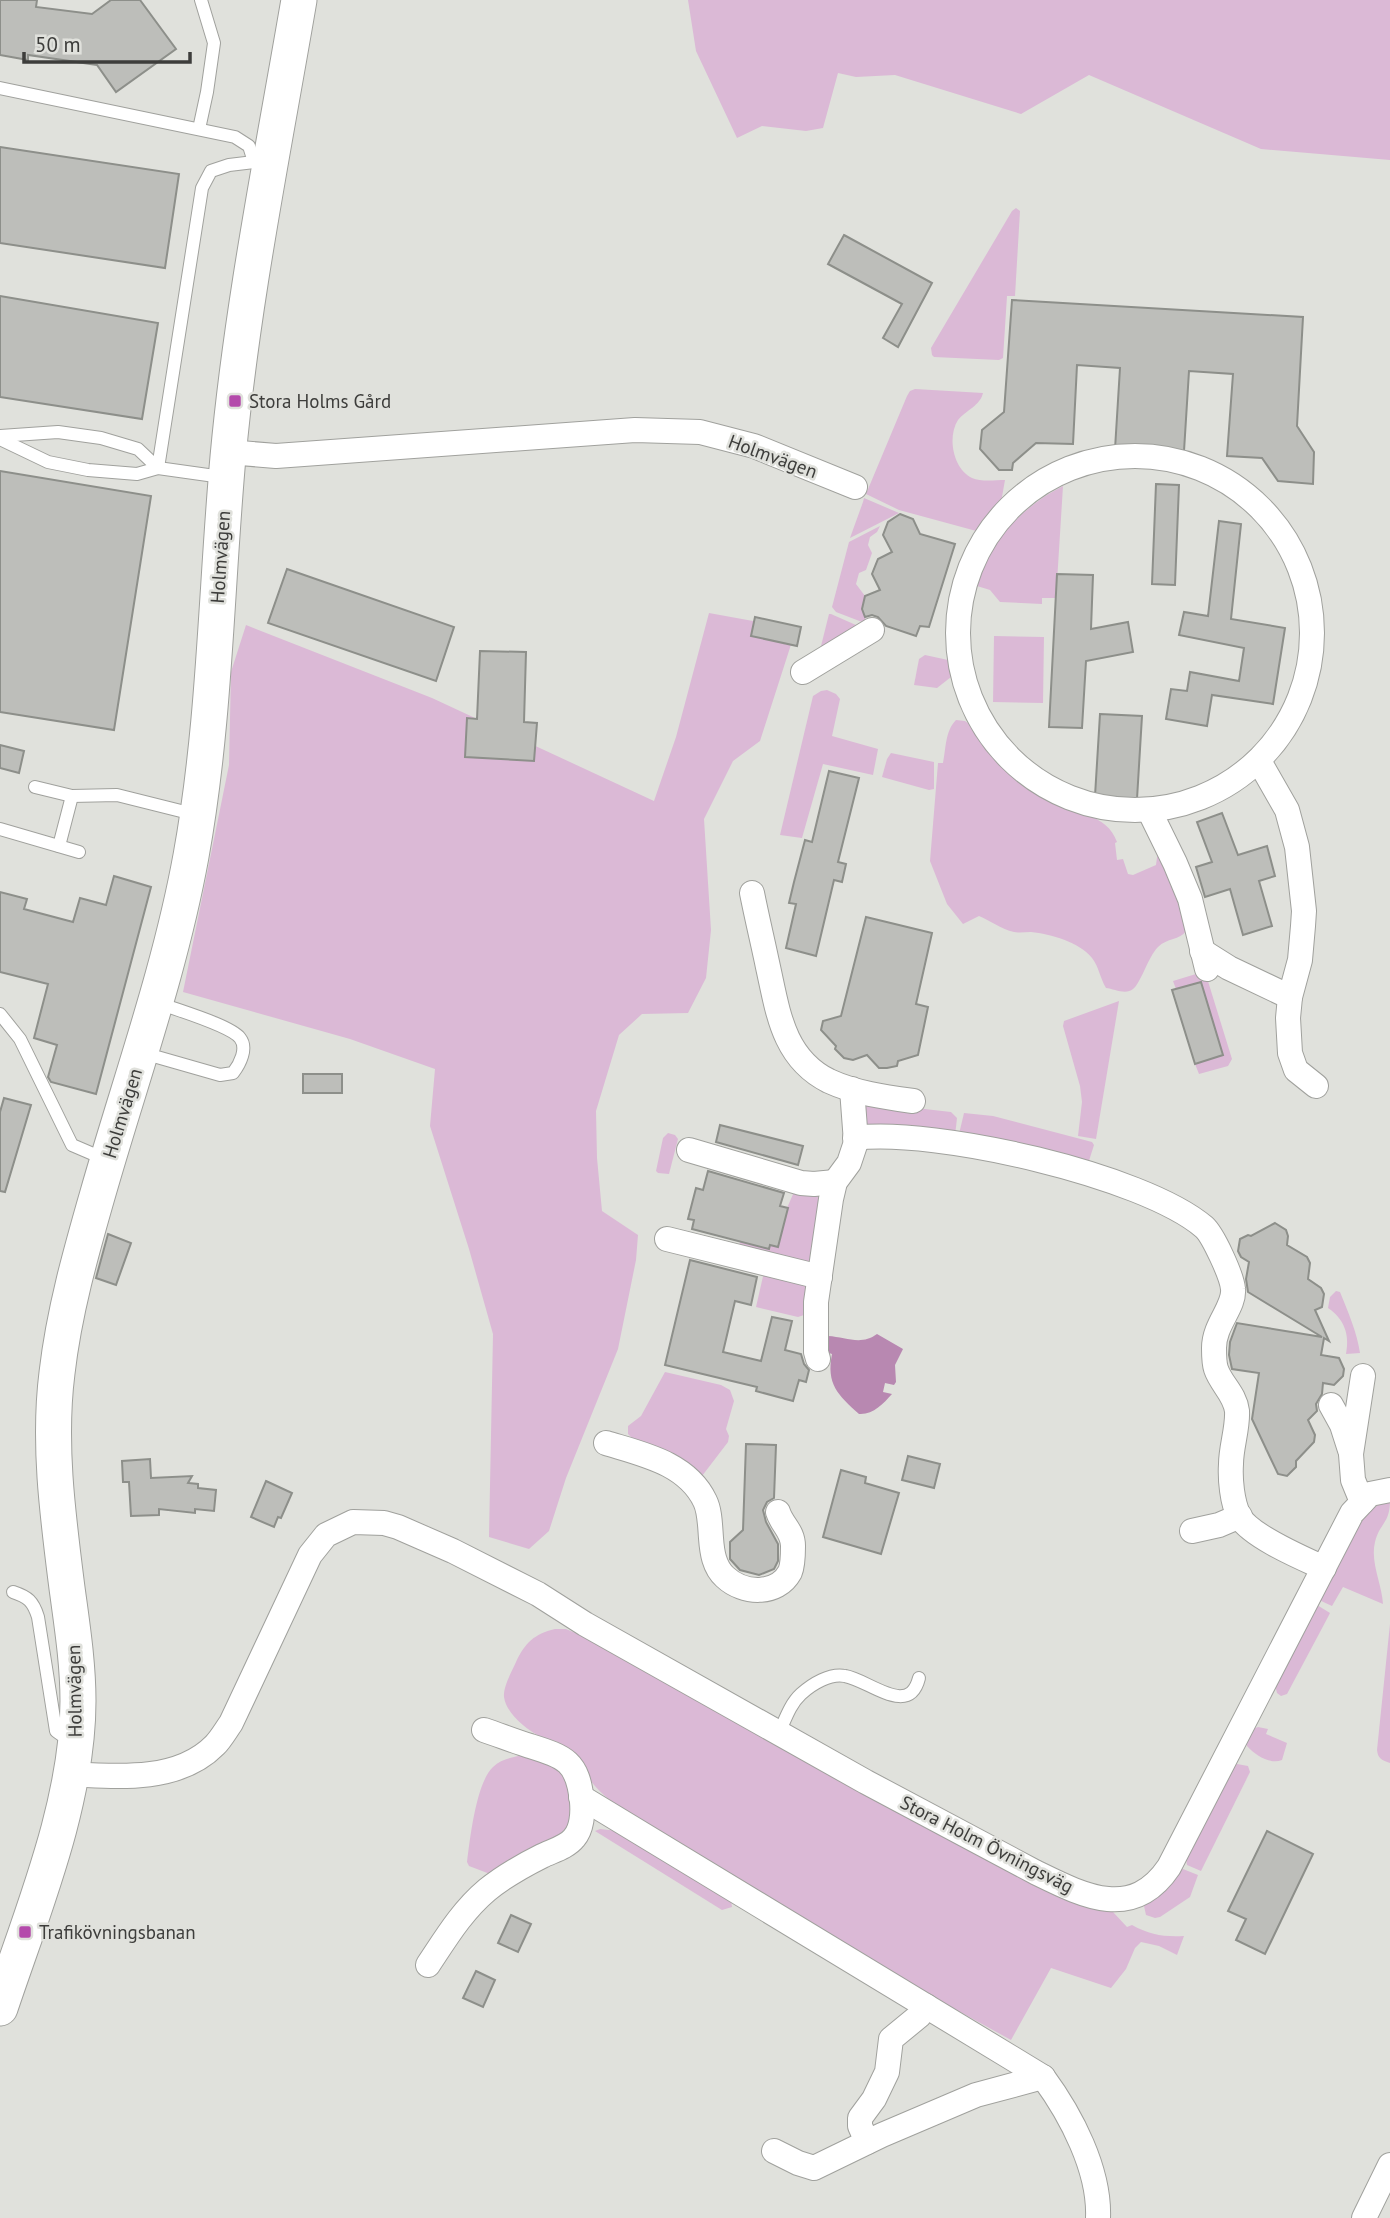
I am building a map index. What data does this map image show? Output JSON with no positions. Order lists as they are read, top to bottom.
{
  "streets": {
    "street": ["Holmvägen", "Stora Holm Övningsväg"]
  },
  "crossings": [
    ["Holmvägen", "Stora Holm Övningsväg"]
  ],
  "places": {
    "transit": ["Stora Holms Gård", "Trafikövningsbanan"]
  },
  "scale_bar": "50 m"
}
